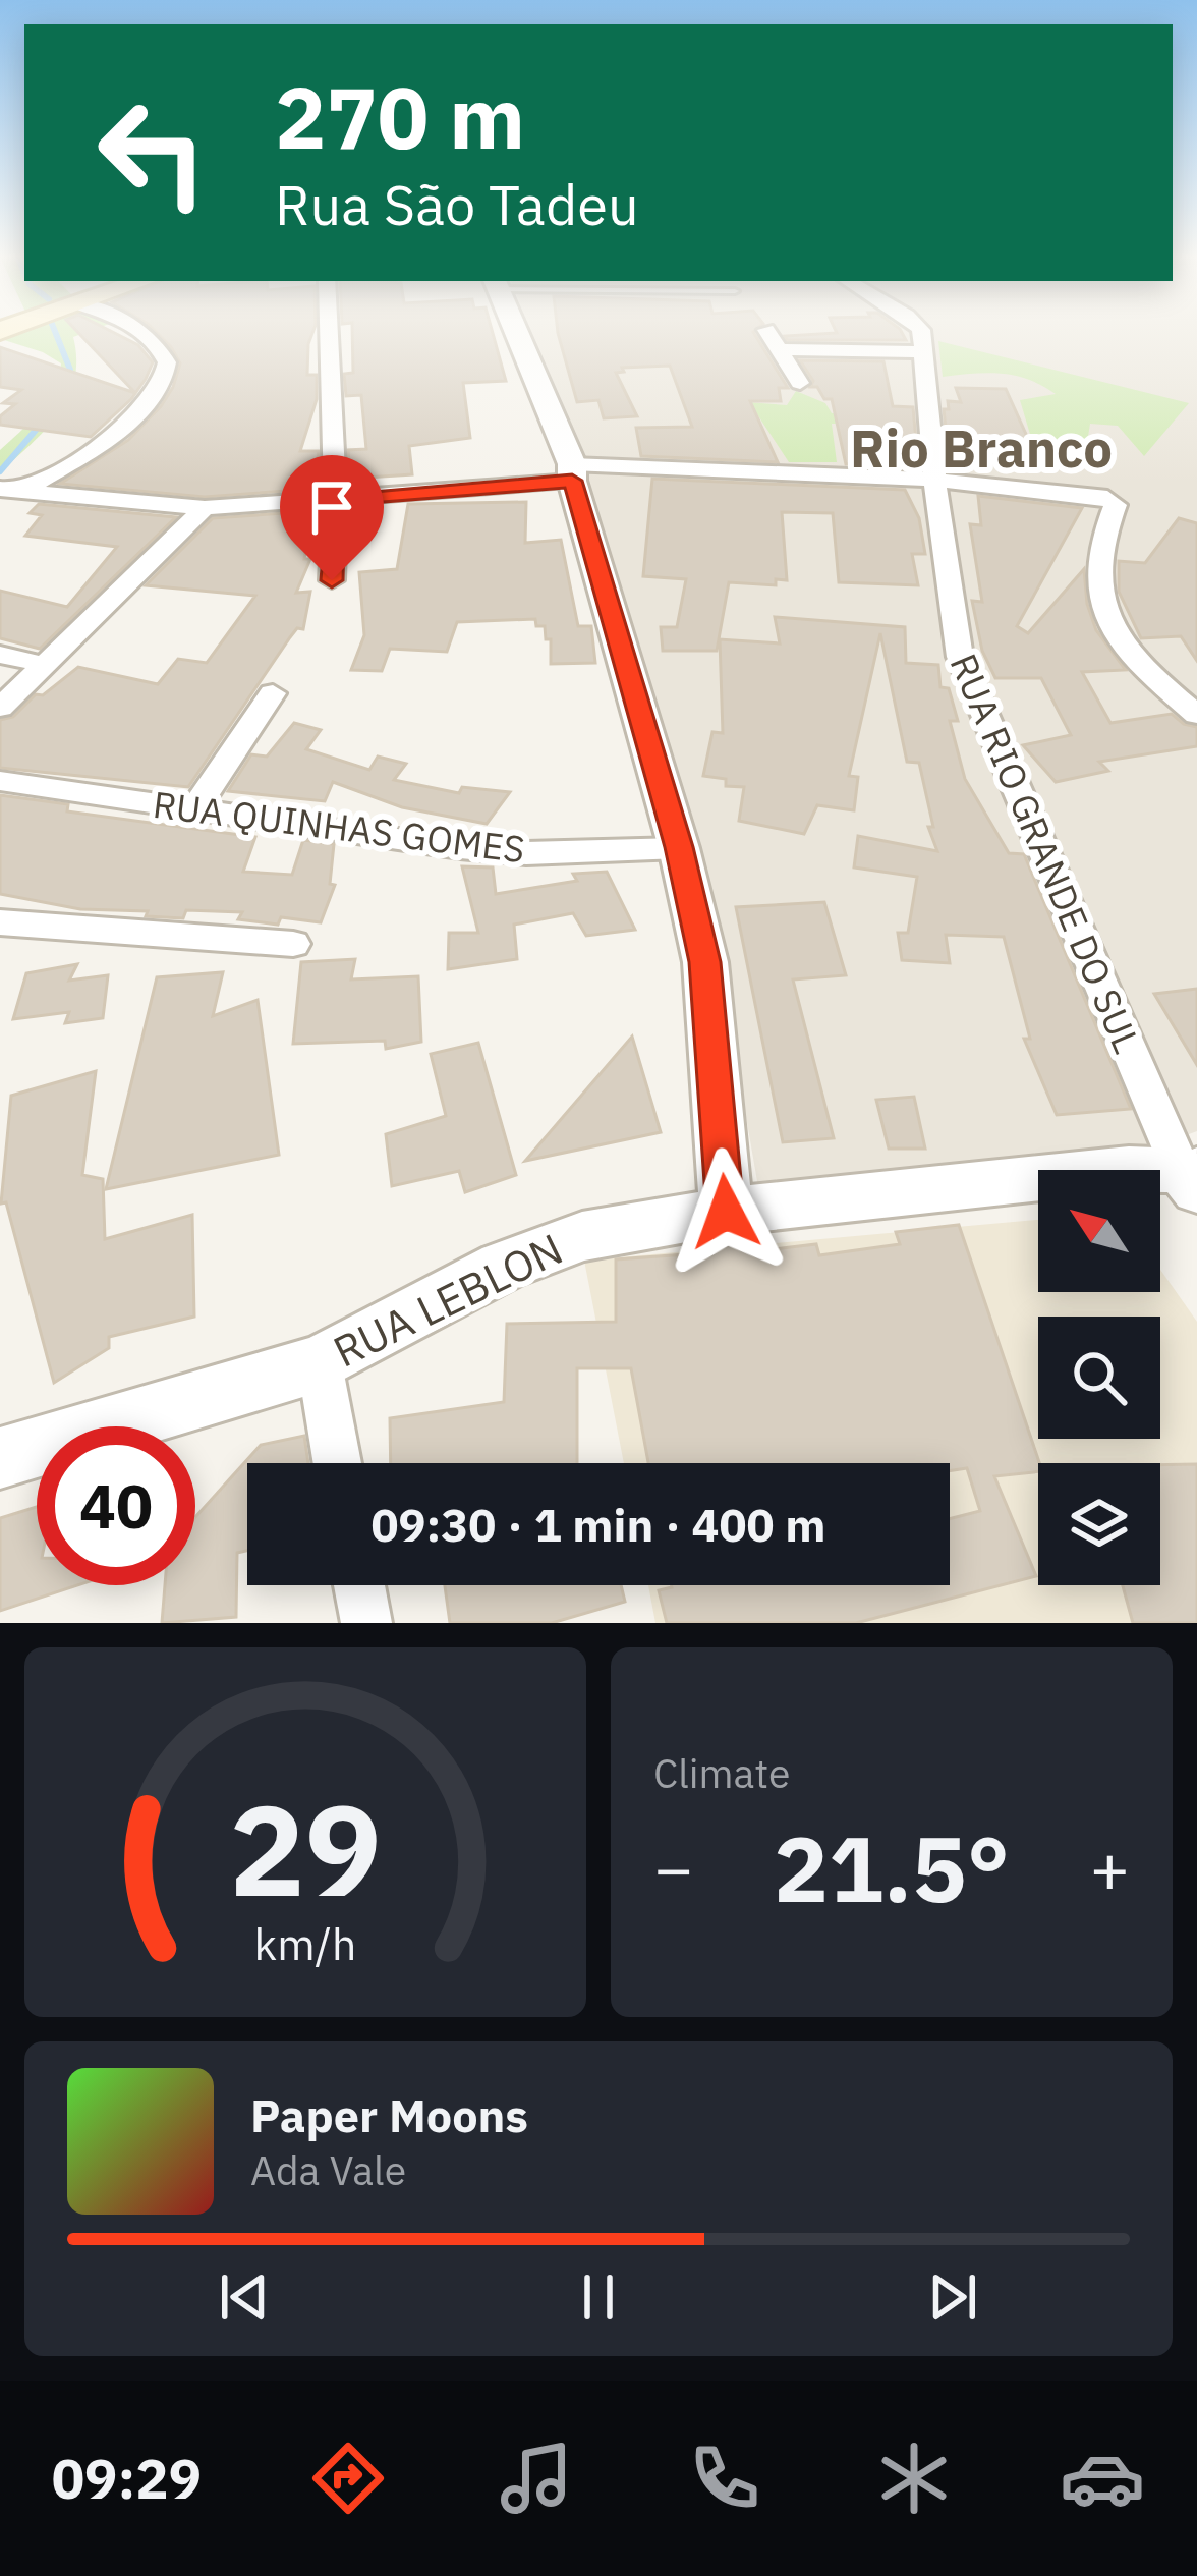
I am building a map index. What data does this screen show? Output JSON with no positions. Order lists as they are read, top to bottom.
{
  "streets": {
    "street": ["RUA QUINHAS GOMES", "RUA RIO GRANDE DO SUL", "RUA LEBLON"]
  },
  "crossings": [
    ["RUA RIO GRANDE DO SUL", "RUA LEBLON"]
  ],
  "districts": ["Rio Branco"],
  "north": "top left",
  "page": {
    "turn": ["270 m", "Rua São Tadeu"],
    "limit": "40",
    "trip": "09:30 · 1 min · 400 m",
    "tile": "Climate",
    "heat": ["−", "21.5°", "+"],
    "song": ["Paper Moons", "Ada Vale"],
    "tabs": "09:29",
    "gauge": ["29", "km/h"]
  }
}
